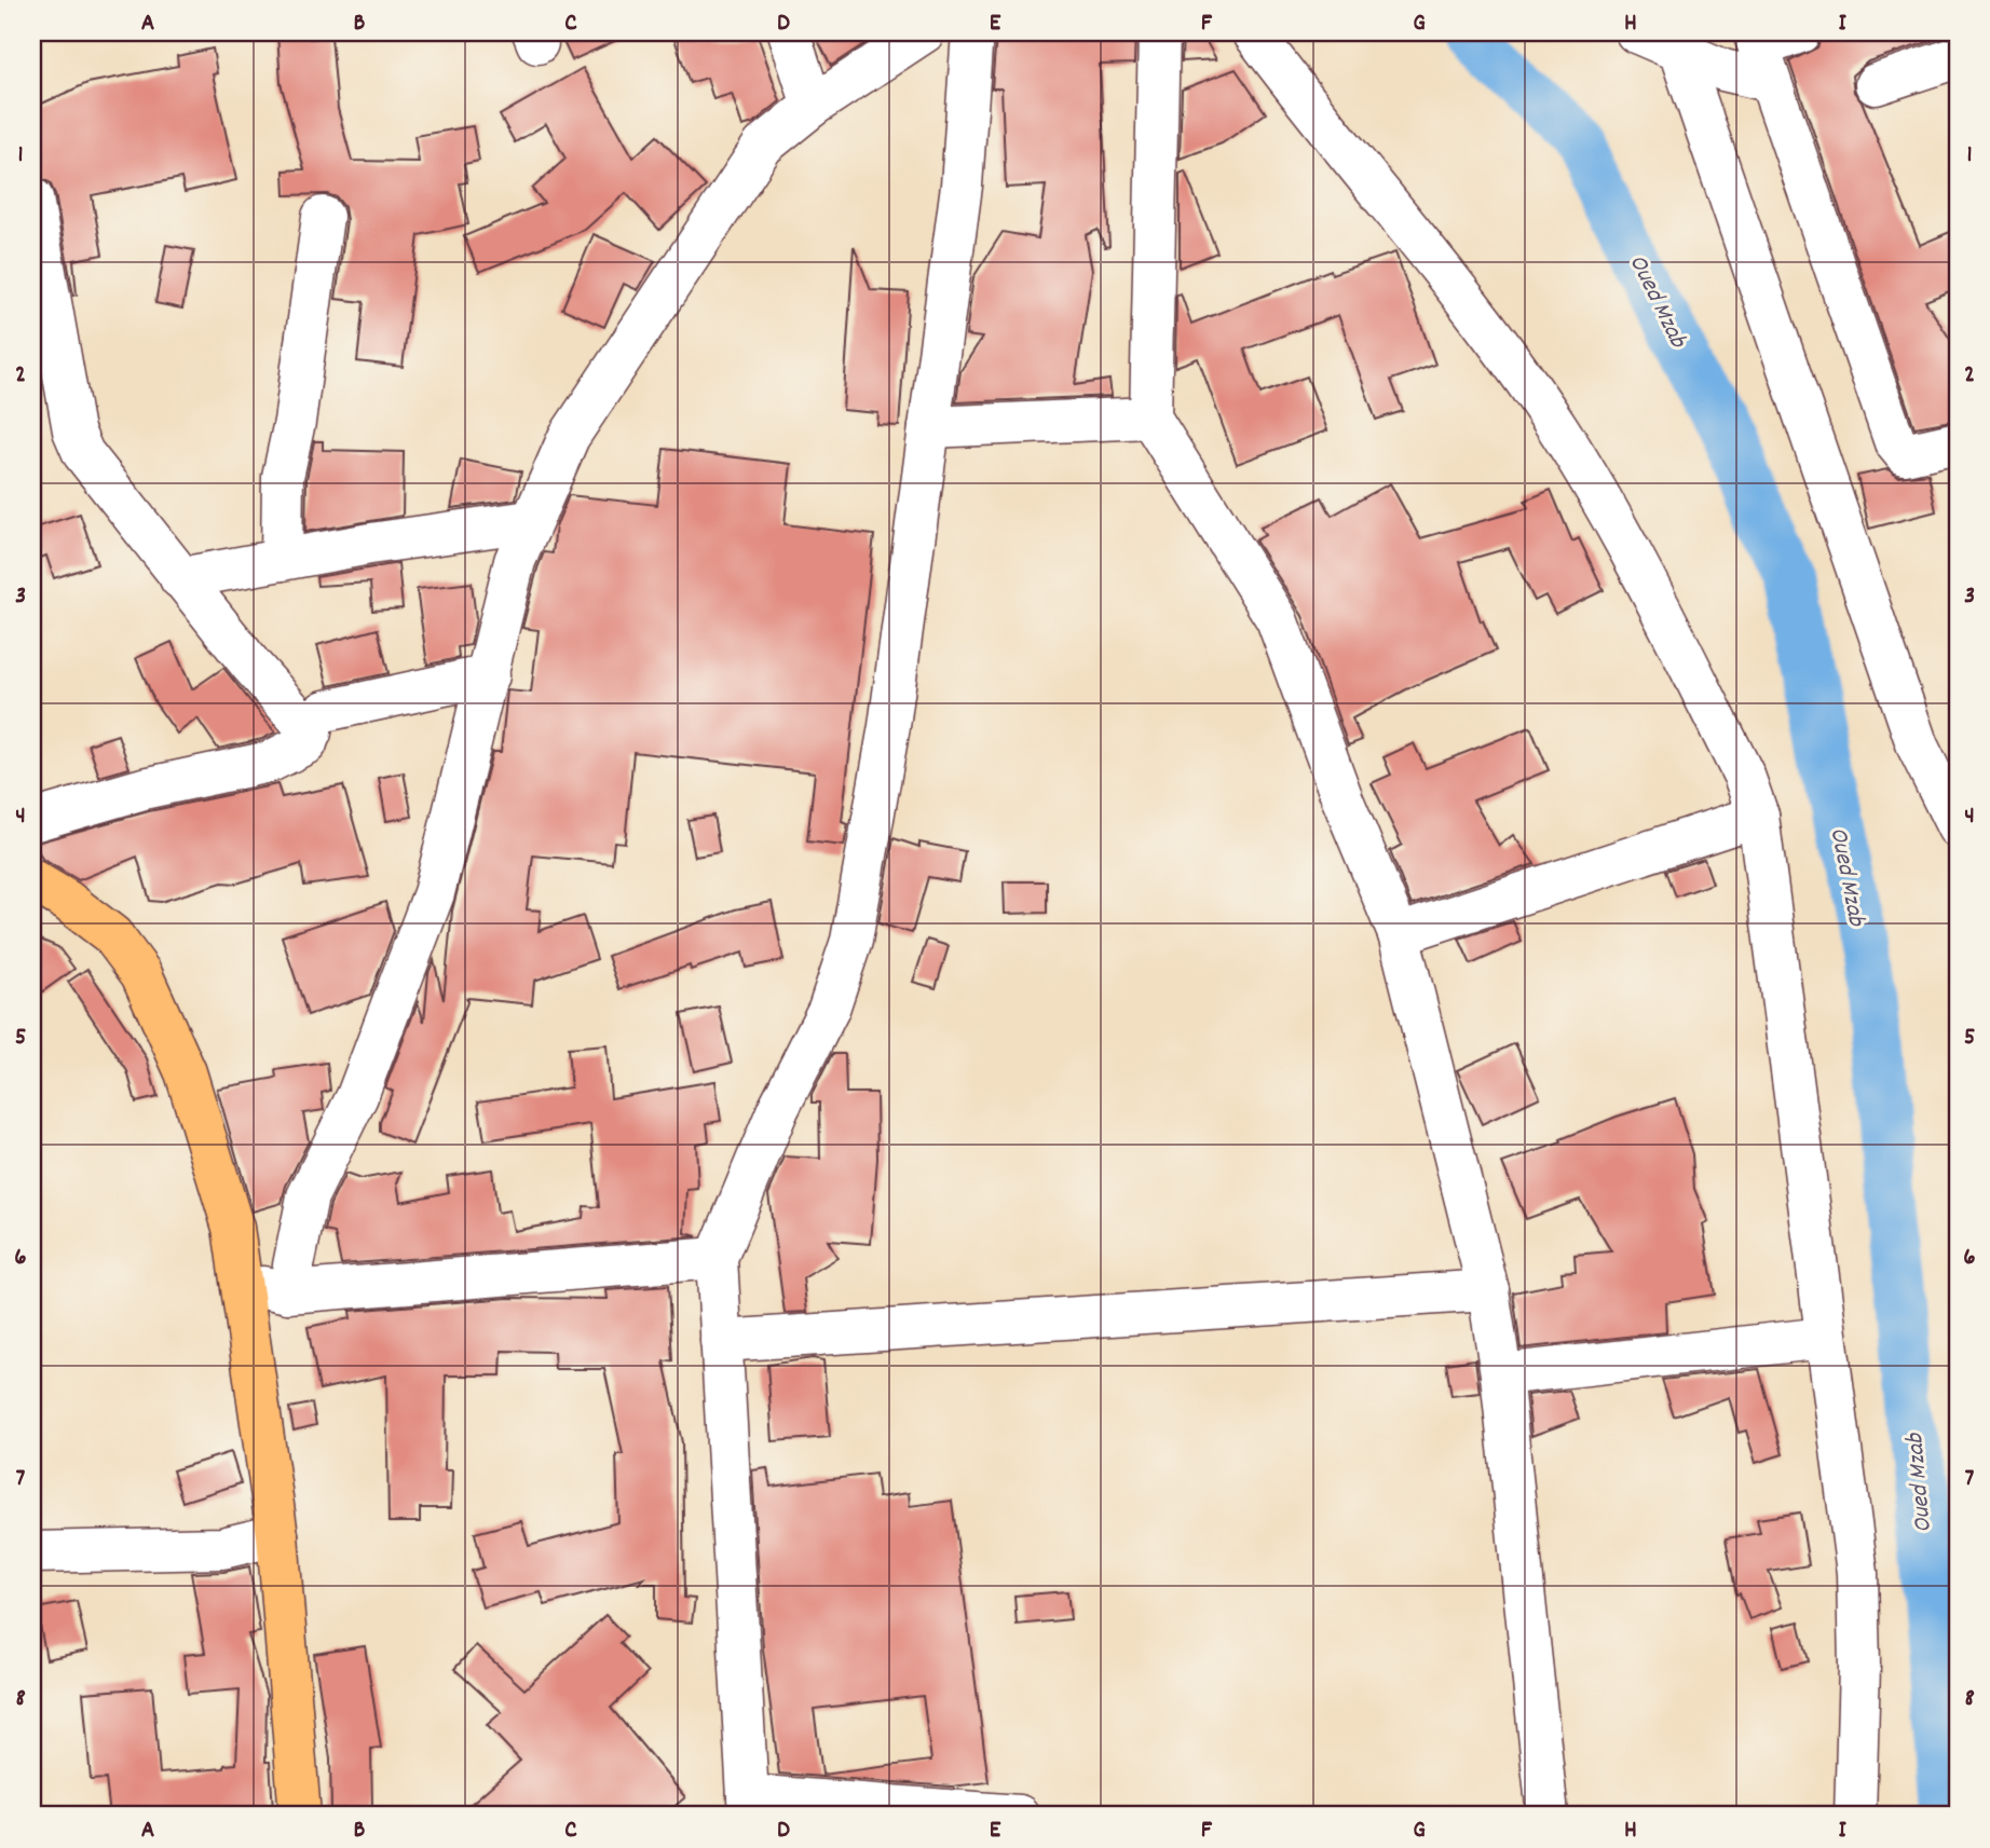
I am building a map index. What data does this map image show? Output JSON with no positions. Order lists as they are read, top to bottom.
{
  "water": ["Oued Mzab"],
  "grid": {
    "columns": [
      "A",
      "B",
      "C",
      "D",
      "E",
      "F",
      "G",
      "H",
      "I"
    ],
    "rows": [
      "1",
      "2",
      "3",
      "4",
      "5",
      "6",
      "7",
      "8"
    ]
  }
}
